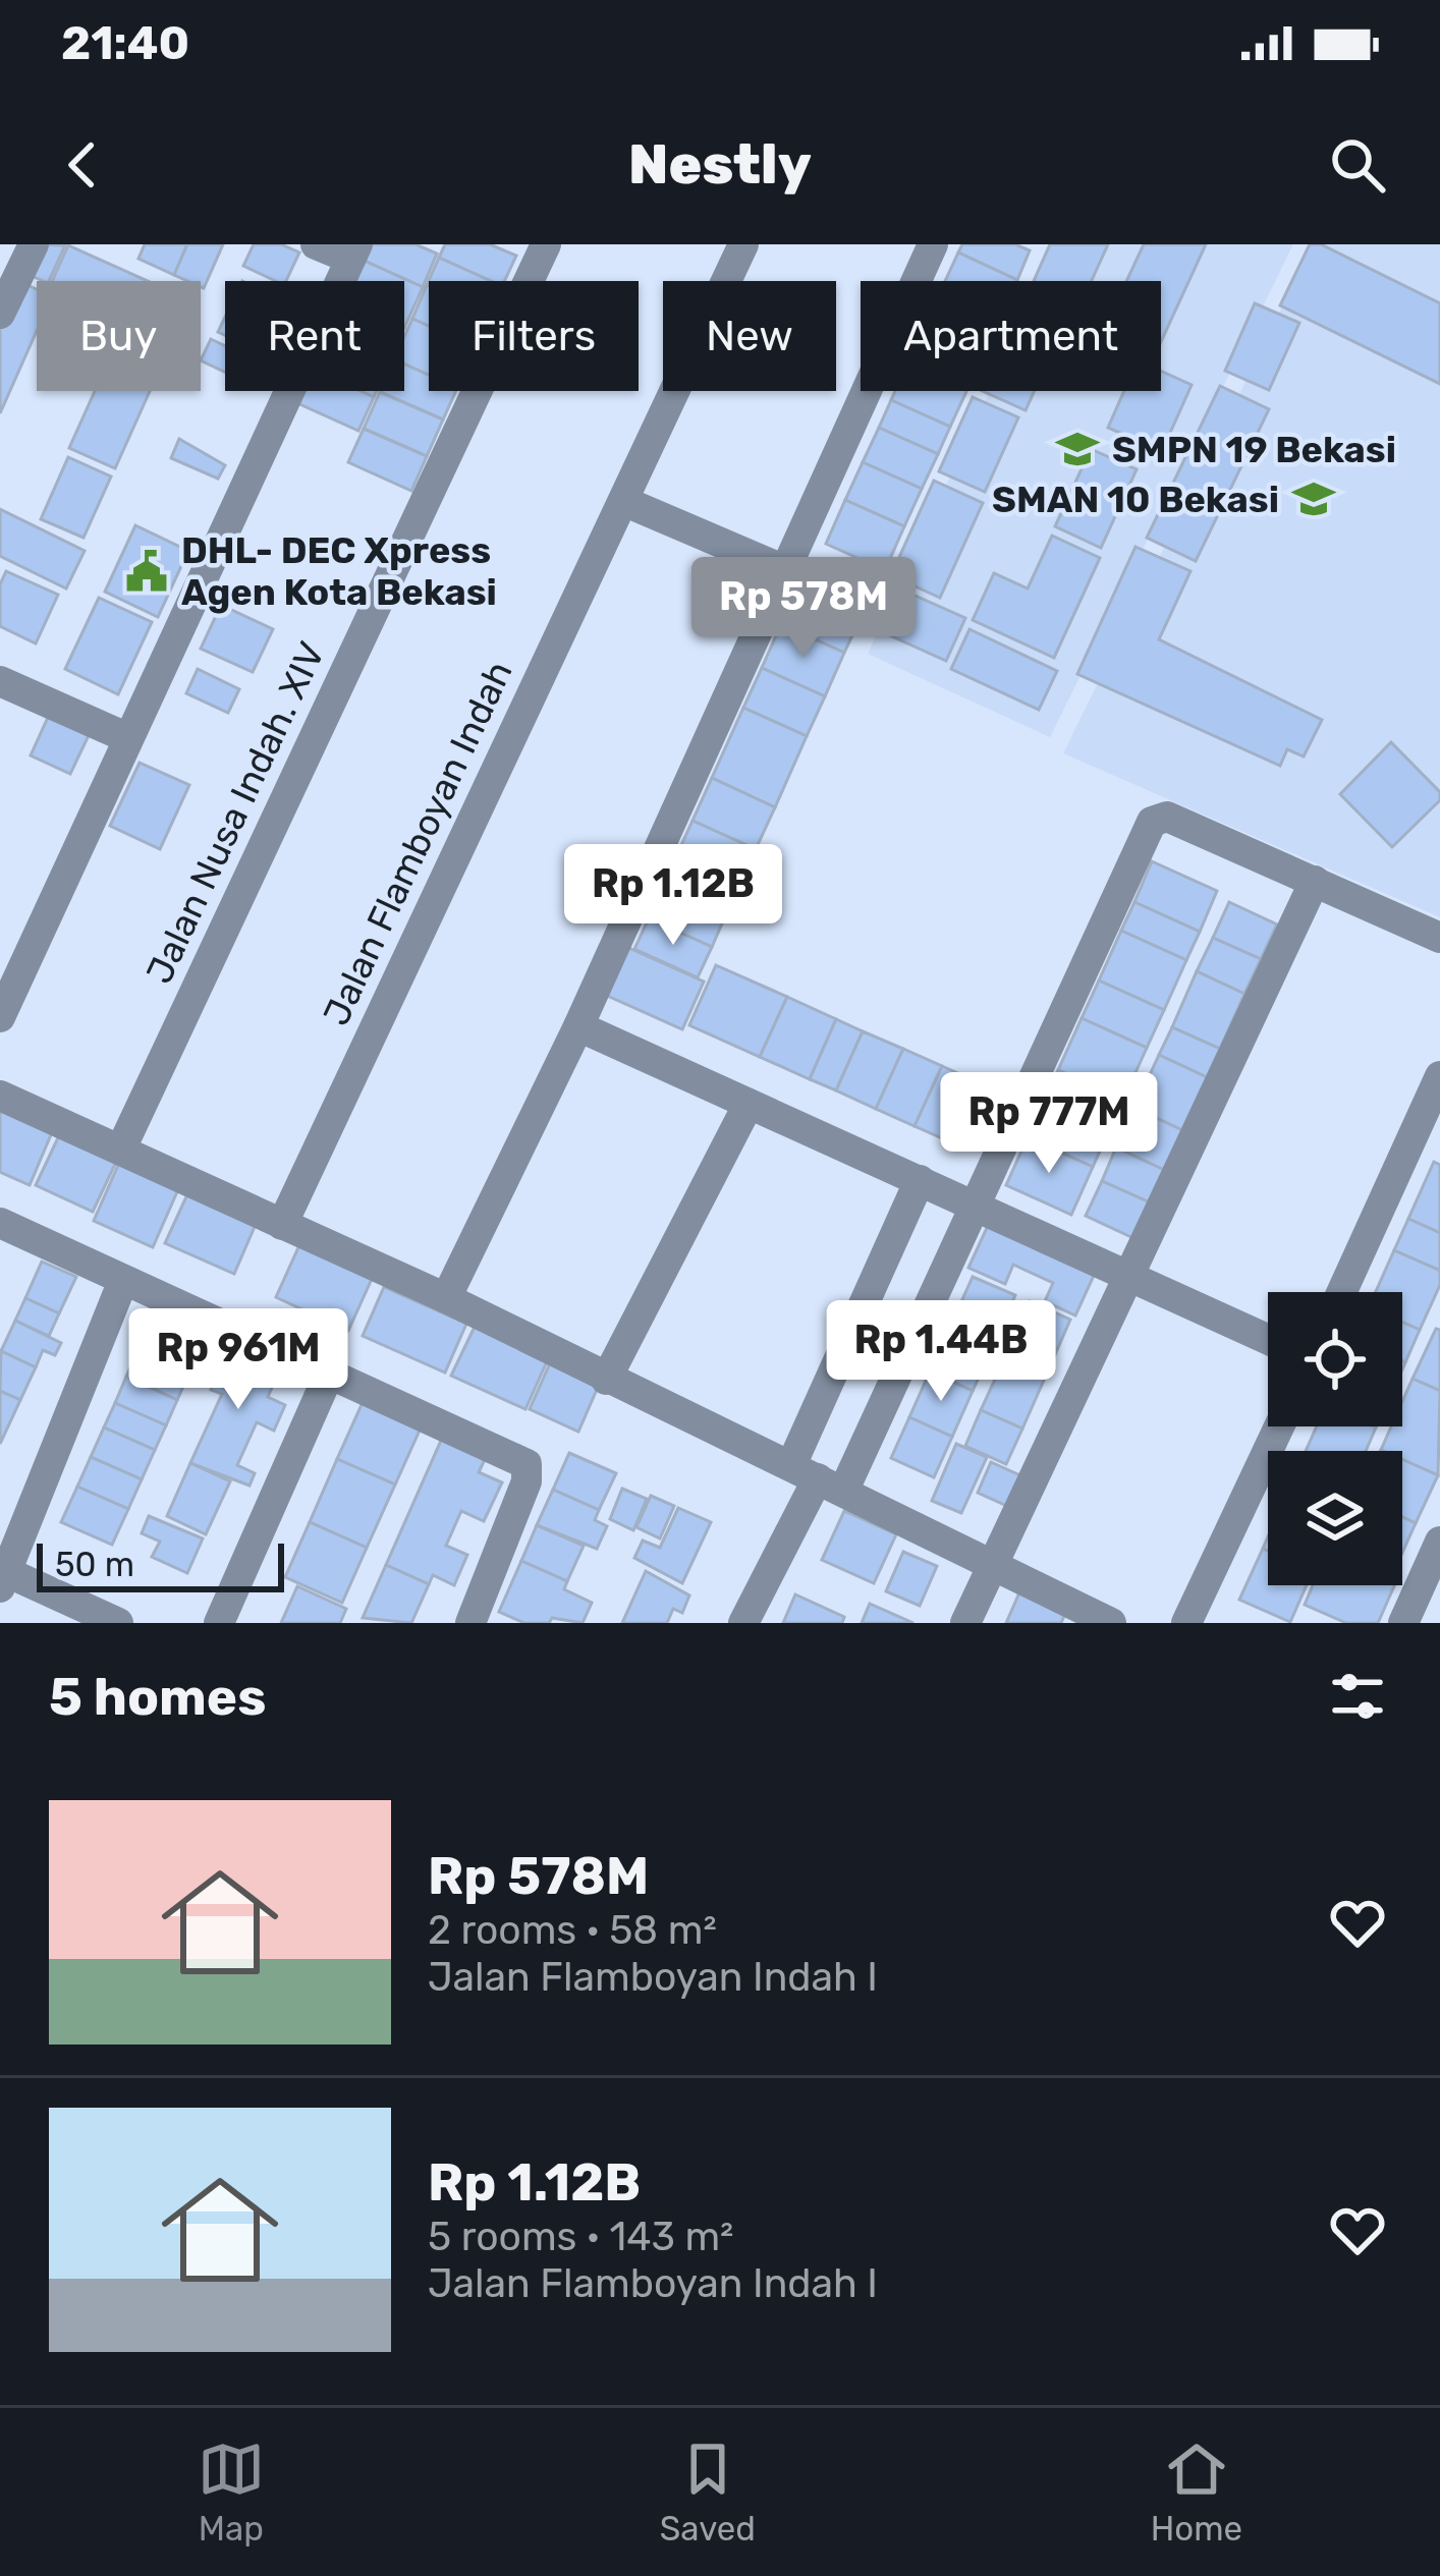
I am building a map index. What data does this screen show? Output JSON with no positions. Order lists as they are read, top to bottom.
{
  "streets": {
    "street": ["Jalan Nusa Indah. XIV", "Jalan Flamboyan Indah"]
  },
  "places": {
    "school or university": ["SMPN 19 Bekasi", "SMAN 10 Bekasi"],
    "public building": ["DHL- DEC Xpress Agen Kota Bekasi"]
  },
  "scale_bar": "50 m",
  "page": {
    "status": "21:40",
    "header": "Nestly",
    "chip": [
      "Buy",
      "Rent",
      "Filters",
      "New",
      "Apartment"
    ],
    "price": [
      "Rp 578M",
      "Rp 1.12B",
      "Rp 777M",
      "Rp 1.44B",
      "Rp 961M"
    ],
    "scale": "50 m",
    "heading": "5 homes",
    "list": [
      {
        "name": "Rp 578M",
        "note": "2 rooms · 58 m² · Jalan Flamboyan Indah I"
      },
      {
        "name": "Rp 1.12B",
        "note": "5 rooms · 143 m² · Jalan Flamboyan Indah I"
      }
    ],
    "tabs": ["Map", "Saved", "Home"]
  }
}
